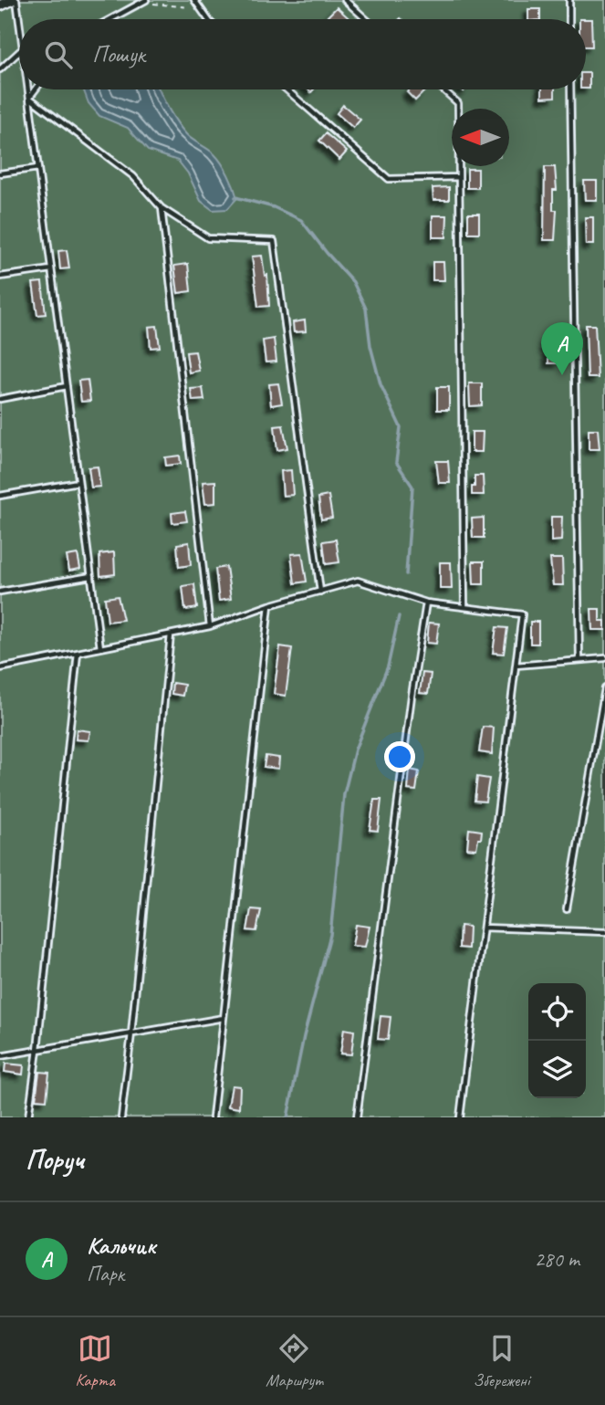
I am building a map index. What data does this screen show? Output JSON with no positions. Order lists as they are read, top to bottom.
{
  "north": "left",
  "page": {
    "search": "Пошук",
    "pins": "A",
    "heading": "Поруч",
    "list": [
      {
        "mark": "A",
        "name": "Кальчик",
        "note": "Парк",
        "value": "280 m"
      }
    ],
    "nav": ["Карта", "Маршрут", "Збережені"]
  }
}
